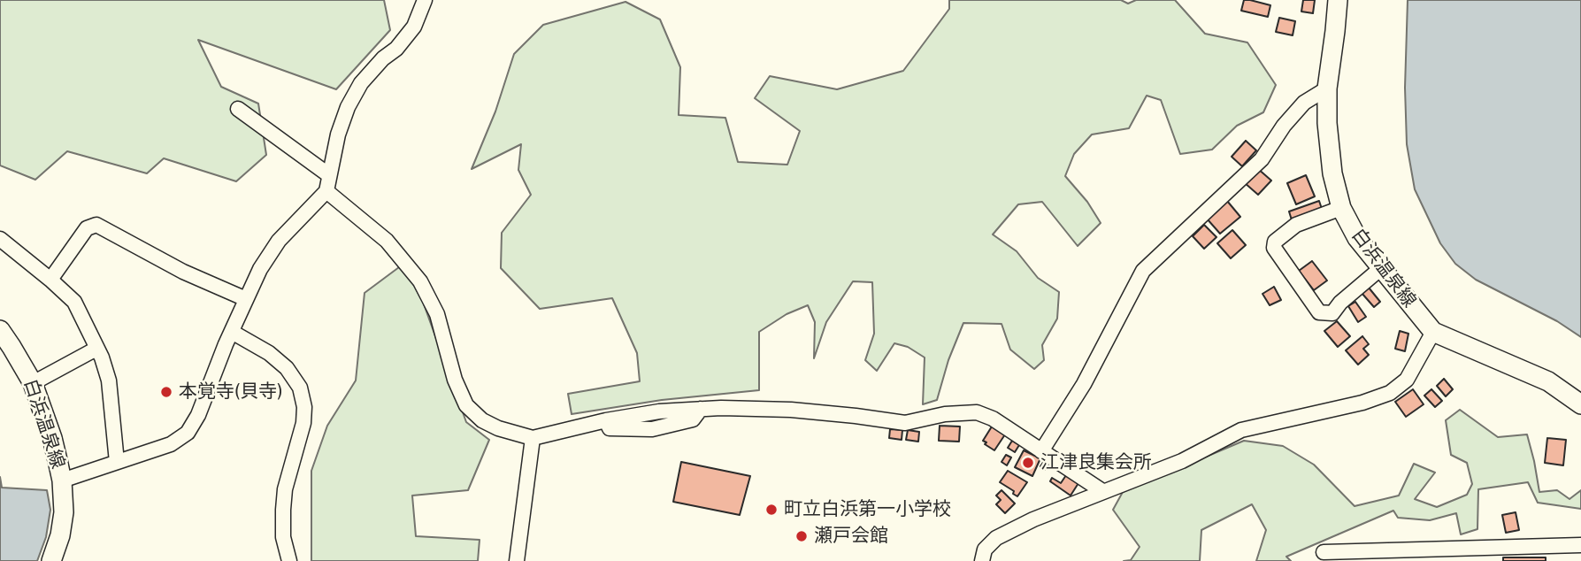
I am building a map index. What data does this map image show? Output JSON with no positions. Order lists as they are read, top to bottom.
{
  "streets": {
    "main road": ["白浜温泉線"]
  },
  "places": [
    "本覚寺(貝寺)",
    "江津良集会所",
    "町立白浜第一小学校",
    "瀬戸会館"
  ]
}
